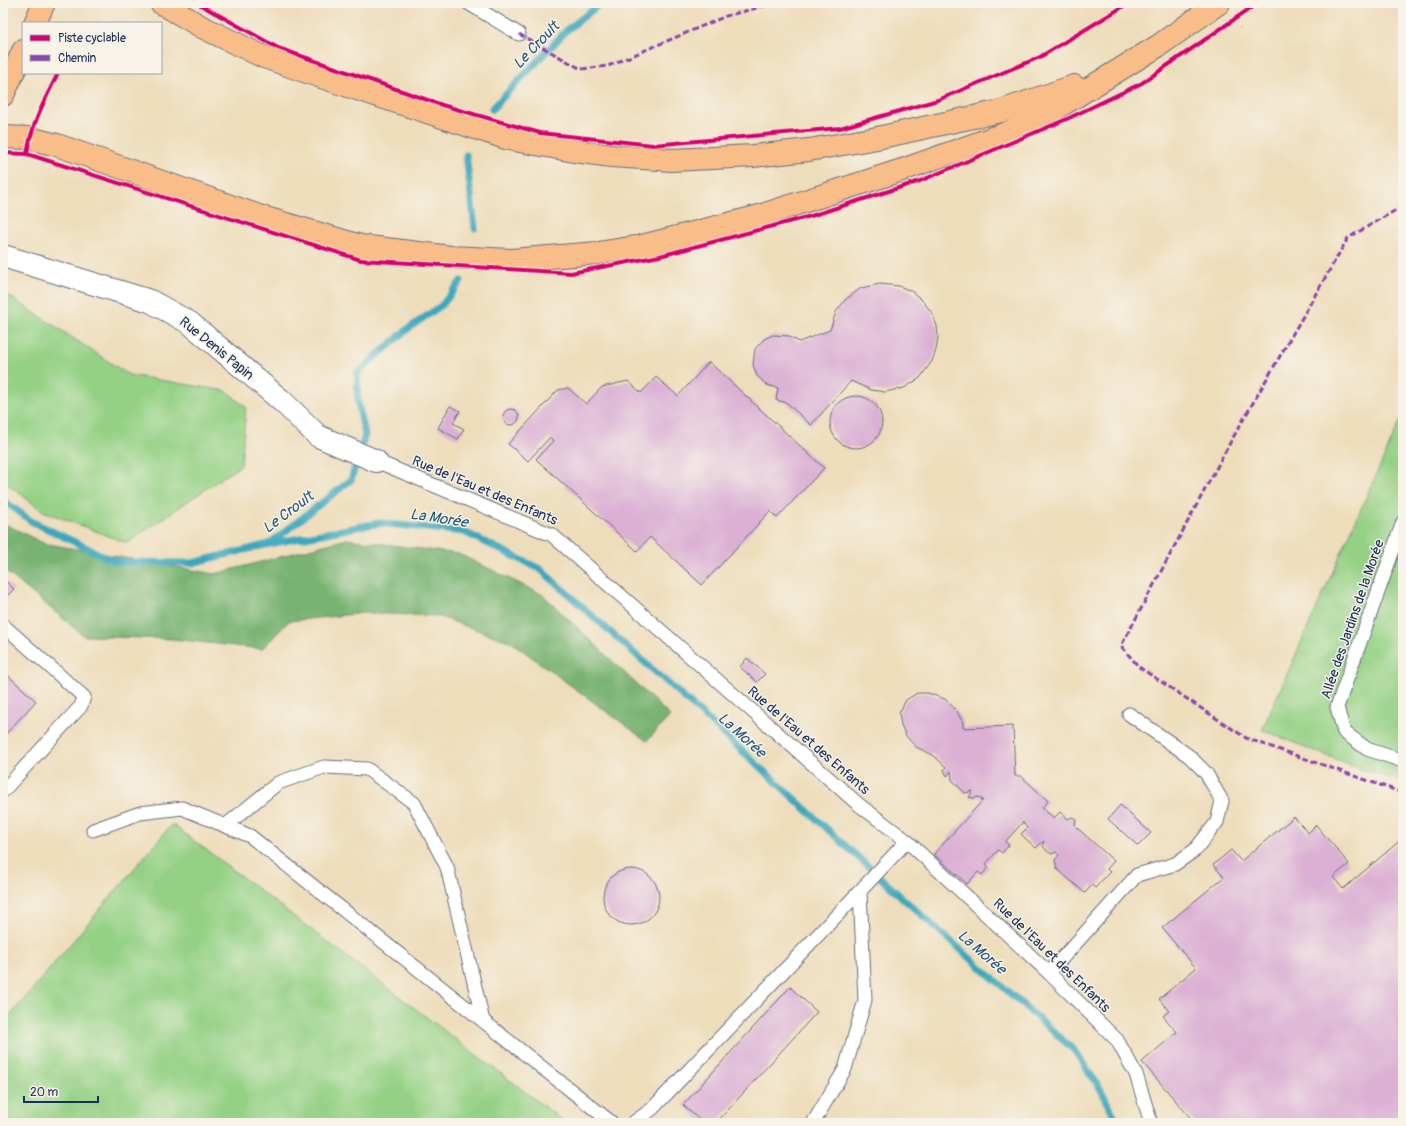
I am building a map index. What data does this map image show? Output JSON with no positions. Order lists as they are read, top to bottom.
{
  "streets": {
    "street": ["Rue Denis Papin"],
    "lane": ["Rue de l'Eau et des Enfants", "Allée des Jardins de la Morée"]
  },
  "crossings": [
    ["Rue Denis Papin", "Rue de l'Eau et des Enfants"]
  ],
  "water": ["Le Croult", "La Morée"],
  "legend": ["Piste cyclable", "Chemin"],
  "scale_bar": "20 m"
}
